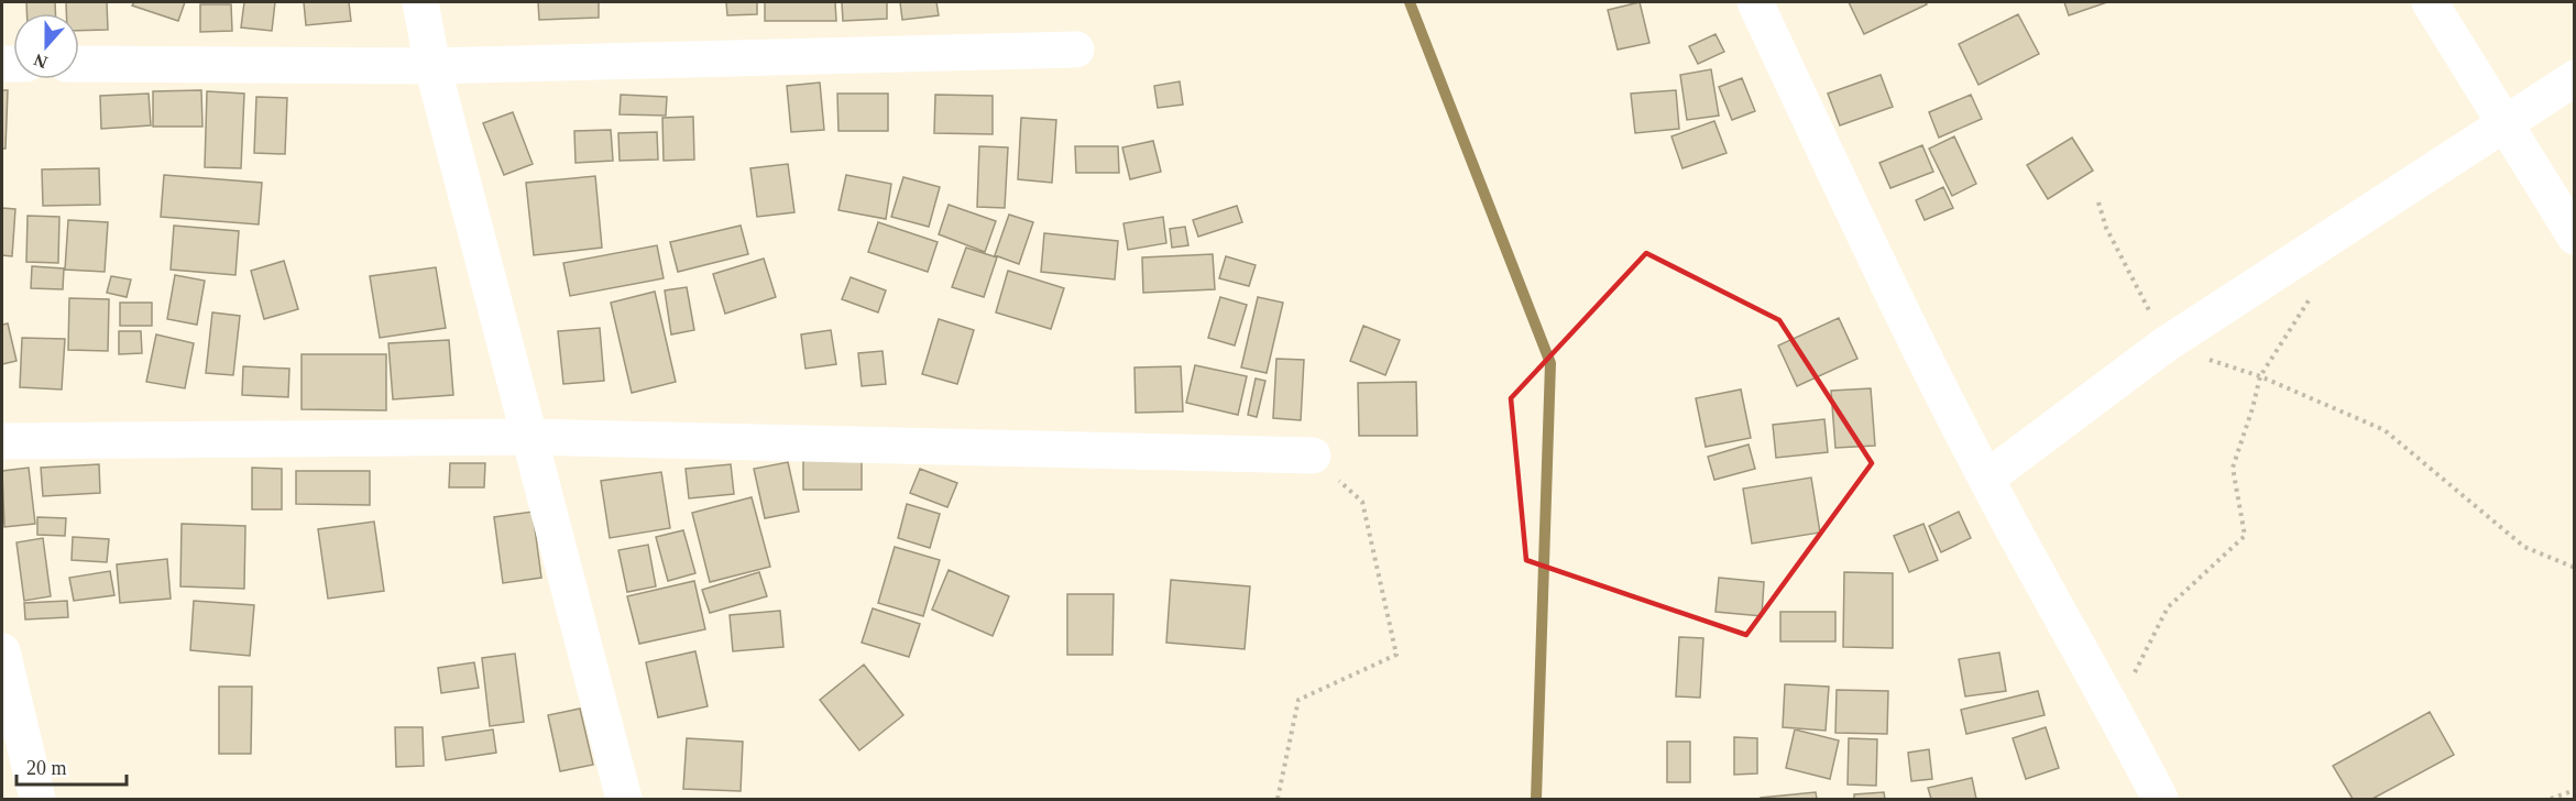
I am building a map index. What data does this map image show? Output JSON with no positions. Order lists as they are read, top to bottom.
{
  "scale_bar": "20 m",
  "north": "bottom"
}
